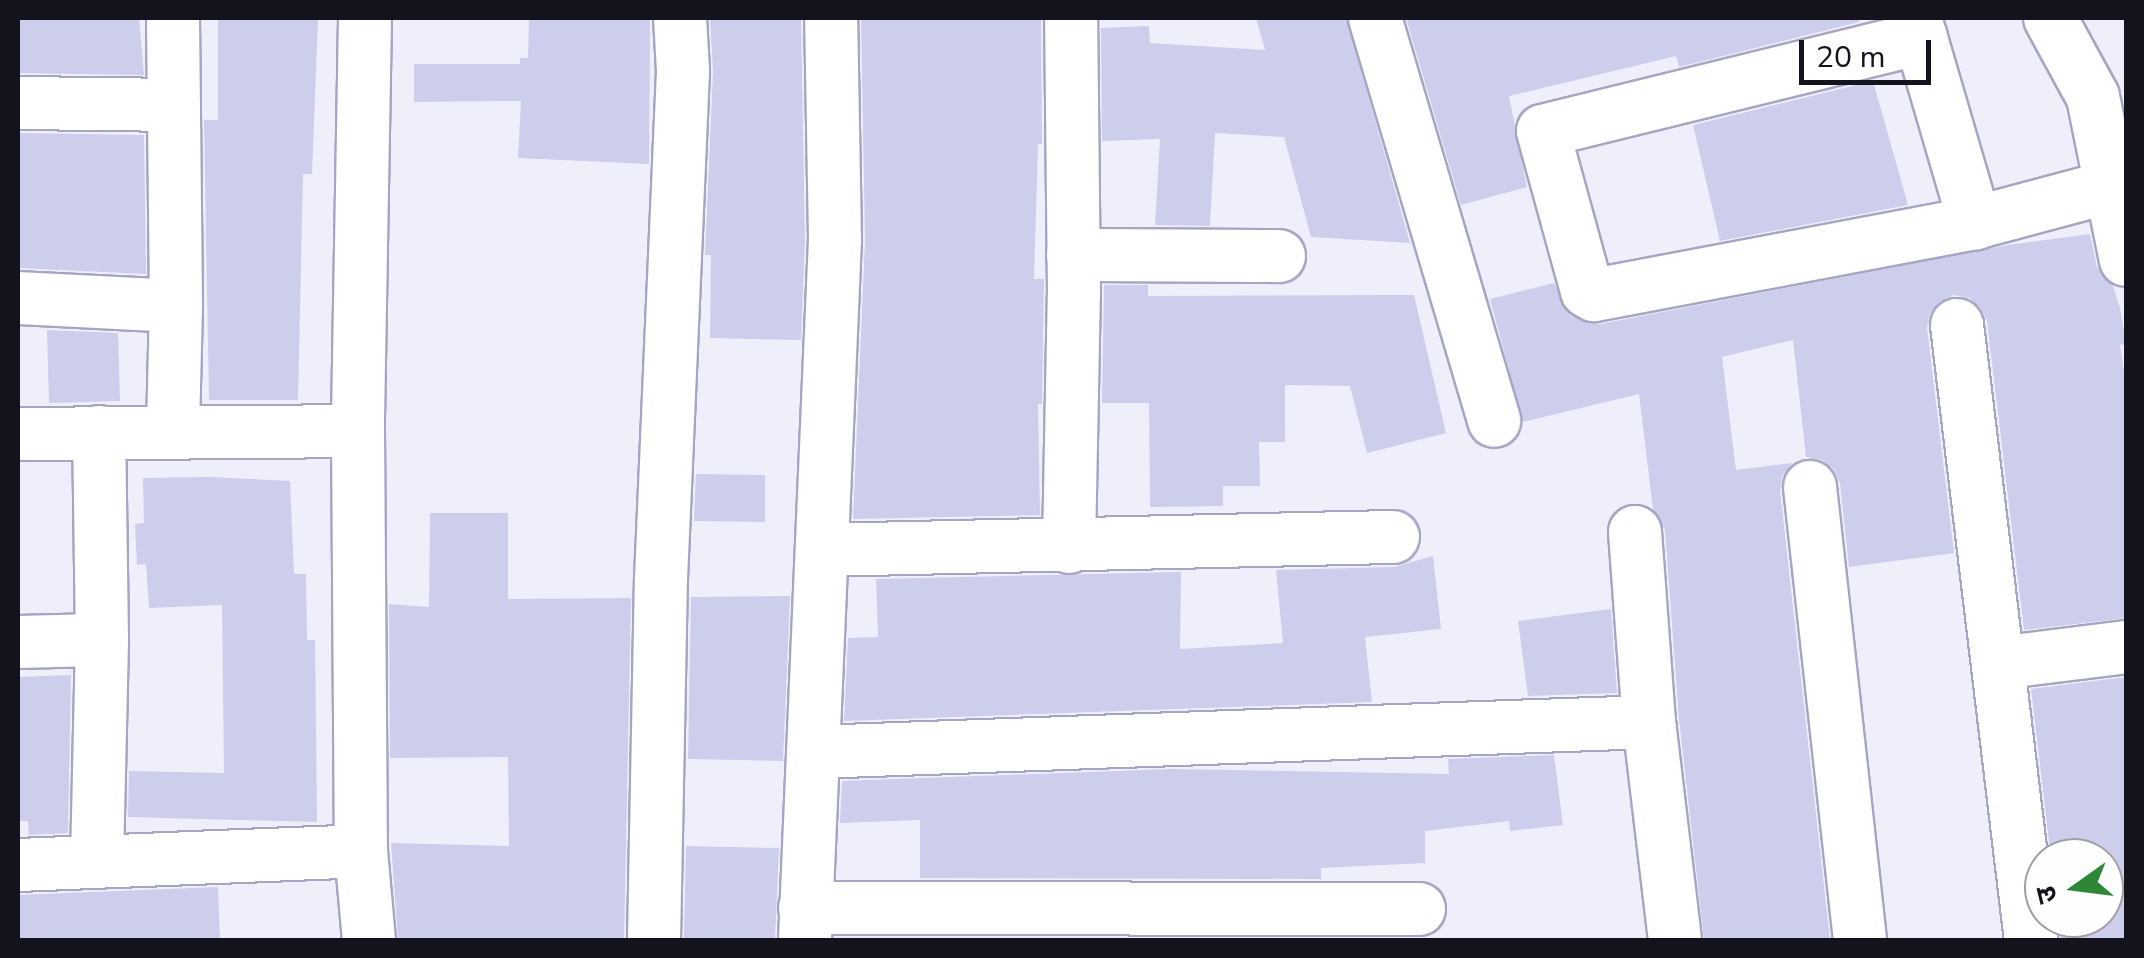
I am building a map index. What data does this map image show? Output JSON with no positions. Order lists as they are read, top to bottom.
{
  "scale_bar": "20 m",
  "north": "left"
}
